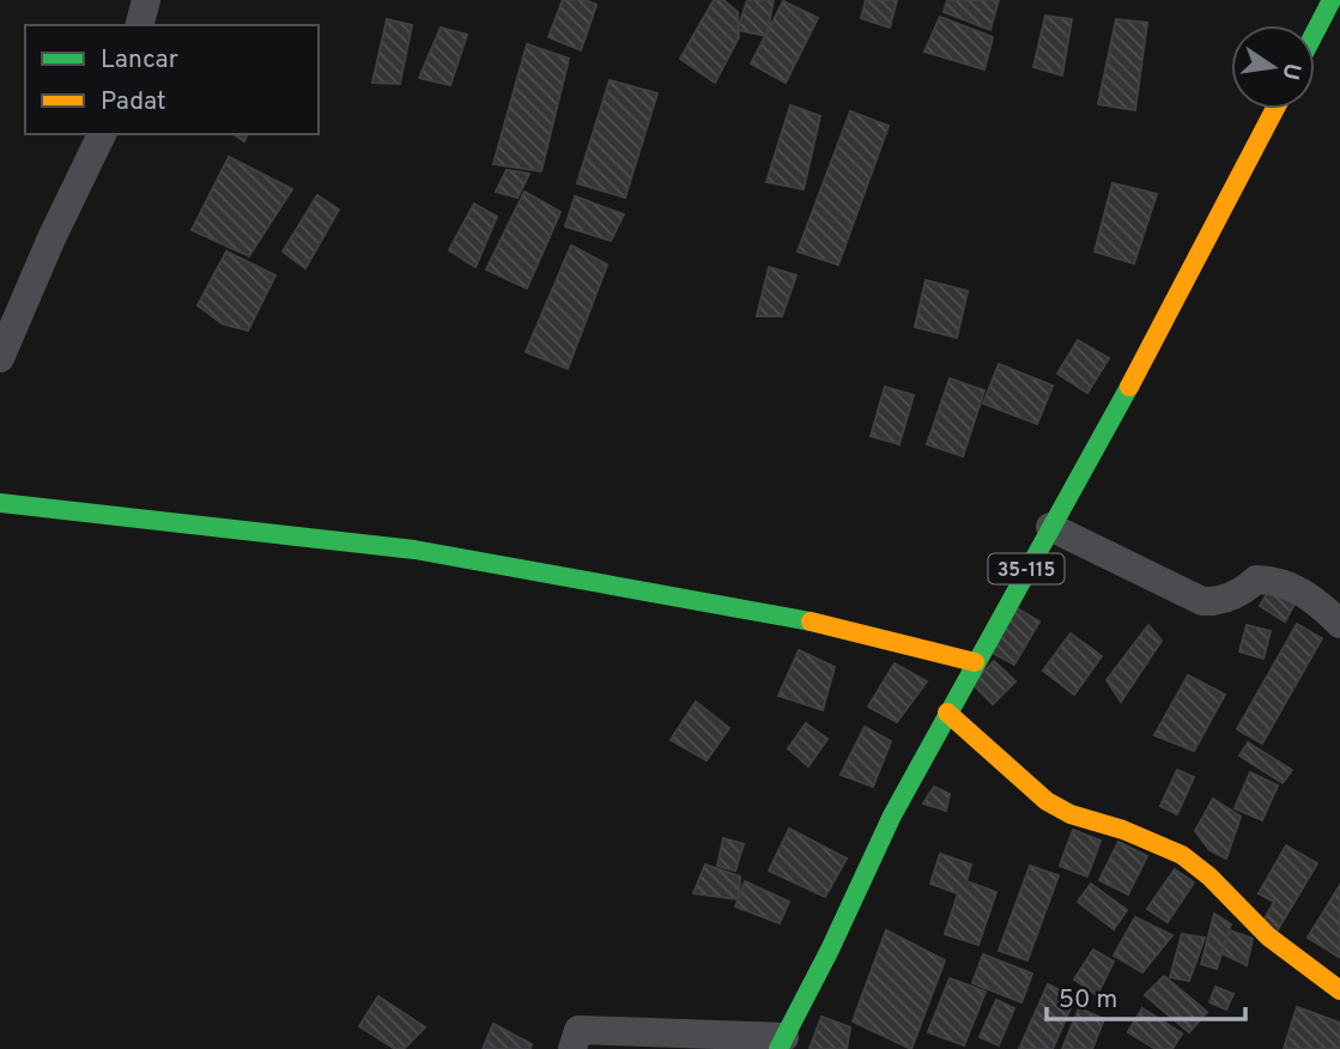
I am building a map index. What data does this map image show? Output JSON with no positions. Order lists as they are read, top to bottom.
{
  "streets": {
    "street": ["35-115"]
  },
  "legend": ["Lancar", "Padat"],
  "scale_bar": "50 m",
  "north": "right"
}
